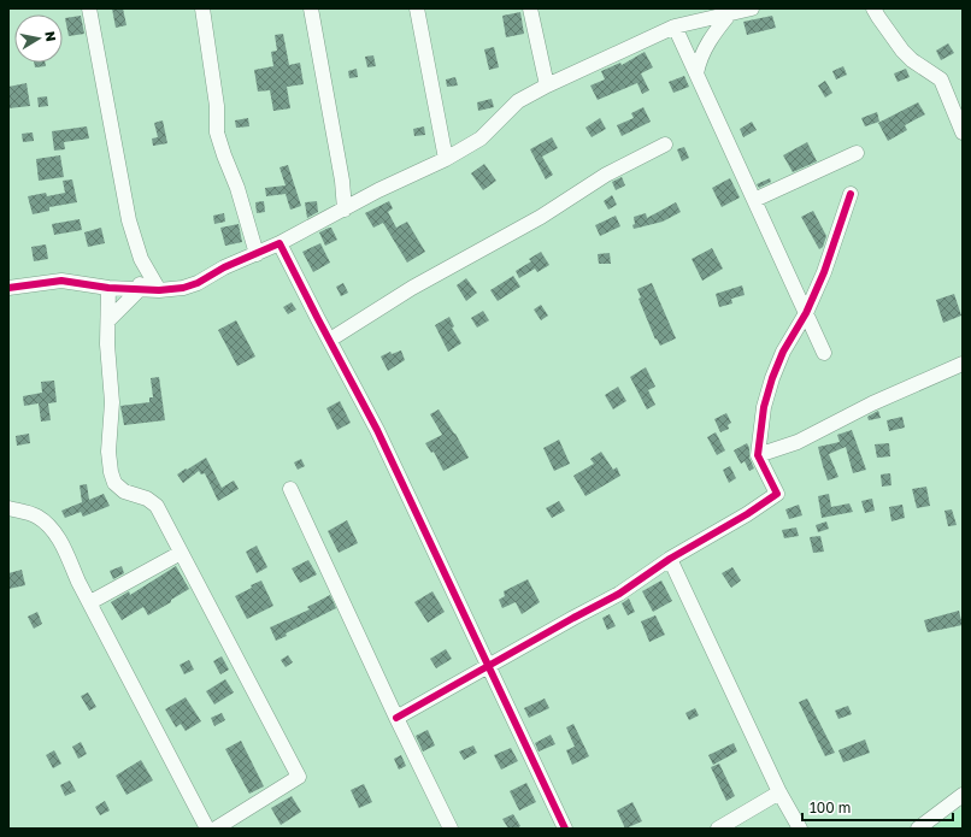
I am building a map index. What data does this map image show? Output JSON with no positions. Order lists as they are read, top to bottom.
{
  "scale_bar": "100 m",
  "north": "right"
}
